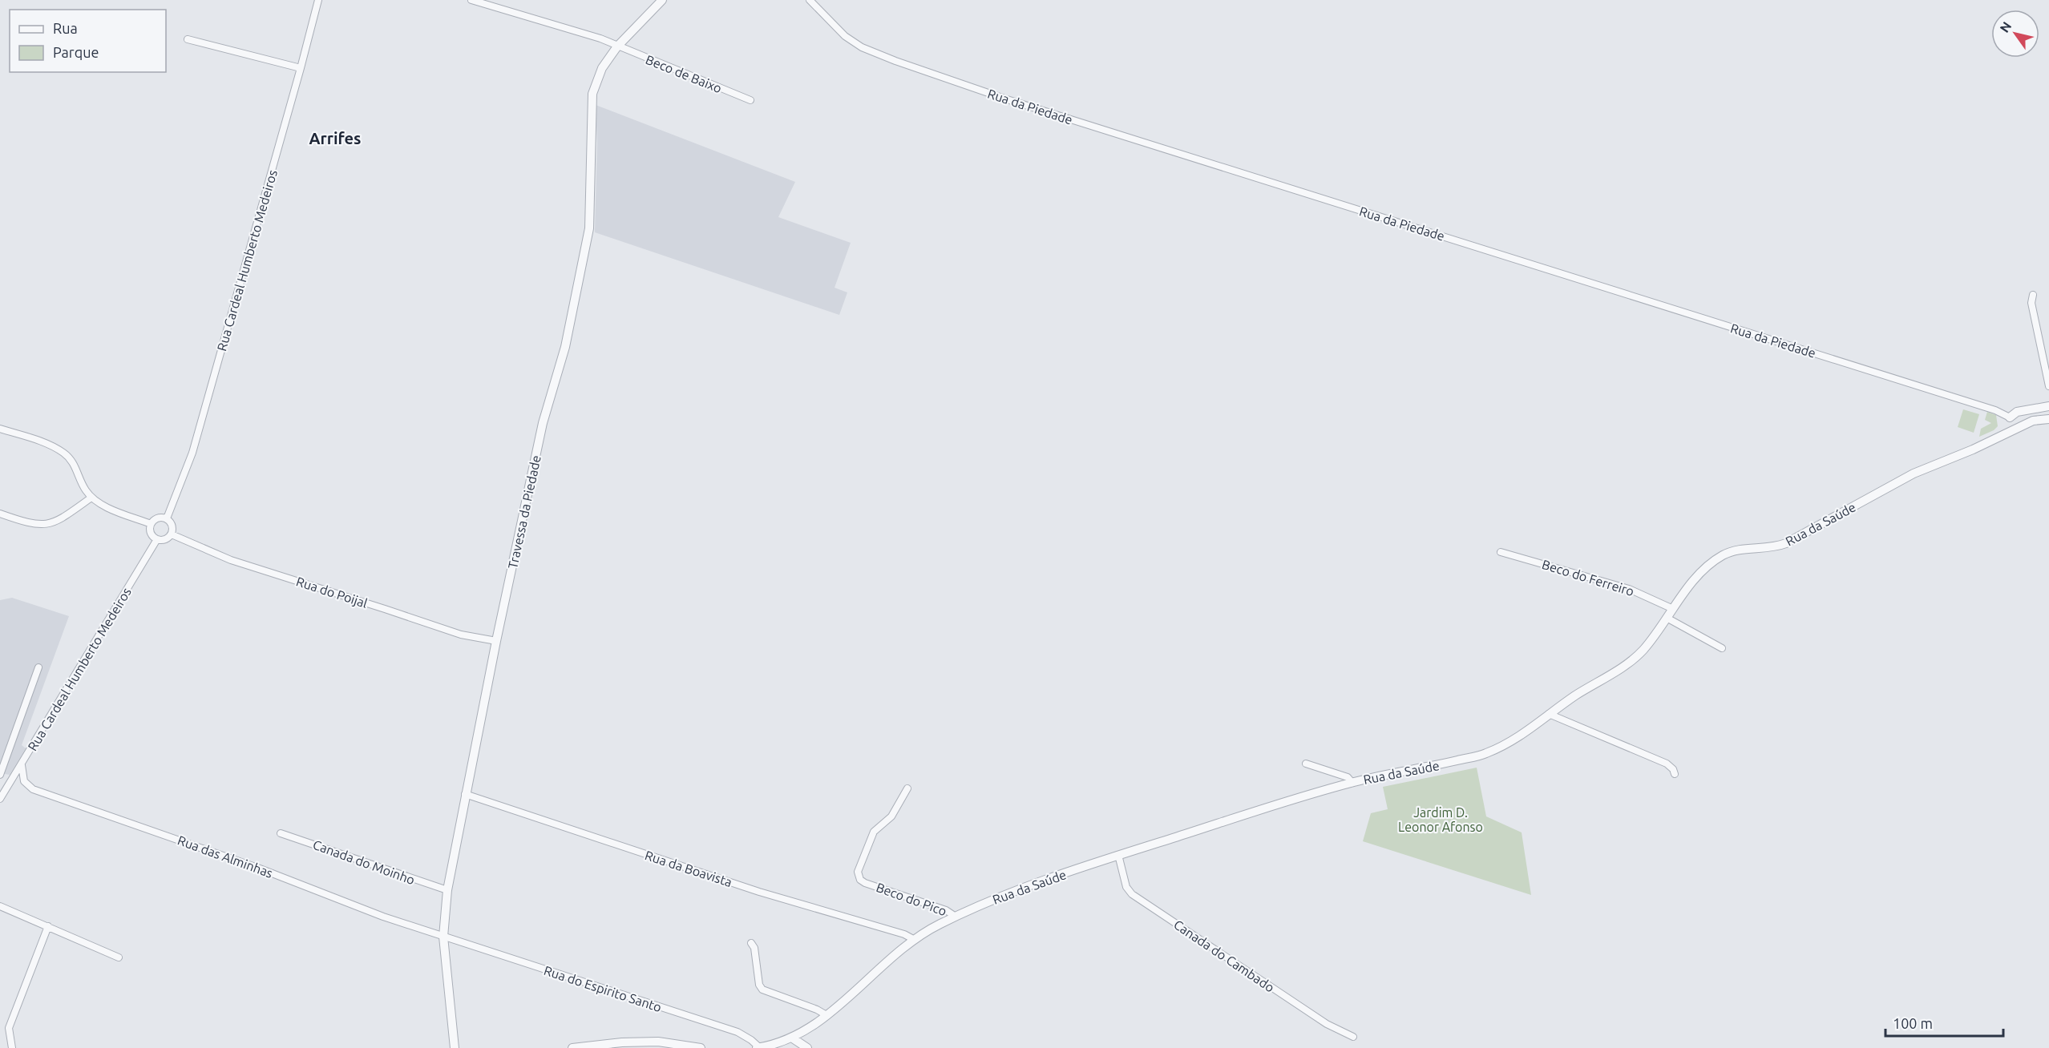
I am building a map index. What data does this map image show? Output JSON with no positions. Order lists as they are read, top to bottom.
{
  "streets": {
    "street": [
      "Beco de Baixo",
      "Rua da Piedade",
      "Rua Cardeal Humberto Medeiros",
      "Travessa da Piedade",
      "Rua da Saúde",
      "Beco do Ferreiro",
      "Rua do Poijal",
      "Rua das Alminhas",
      "Canada do Moinho",
      "Rua da Boavista",
      "Beco do Pico",
      "Canada do Cambado",
      "Rua do Espirito Santo"
    ]
  },
  "crossings": [
    ["Beco de Baixo", "Travessa da Piedade"],
    ["Rua Cardeal Humberto Medeiros", "Rua do Poijal"],
    ["Rua Cardeal Humberto Medeiros", "Rua das Alminhas"],
    ["Travessa da Piedade", "Rua do Poijal"],
    ["Travessa da Piedade", "Rua das Alminhas"],
    ["Travessa da Piedade", "Canada do Moinho"],
    ["Travessa da Piedade", "Rua da Boavista"],
    ["Travessa da Piedade", "Rua do Espirito Santo"],
    ["Rua da Saúde", "Beco do Ferreiro"],
    ["Rua da Saúde", "Rua da Boavista"],
    ["Rua da Saúde", "Beco do Pico"],
    ["Rua da Saúde", "Canada do Cambado"],
    ["Rua da Saúde", "Rua do Espirito Santo"],
    ["Rua das Alminhas", "Rua do Espirito Santo"]
  ],
  "districts": ["Arrifes"],
  "parks": ["Jardim D. Leonor Afonso"],
  "legend": ["Rua", "Parque"],
  "scale_bar": "100 m",
  "north": "top left"
}
